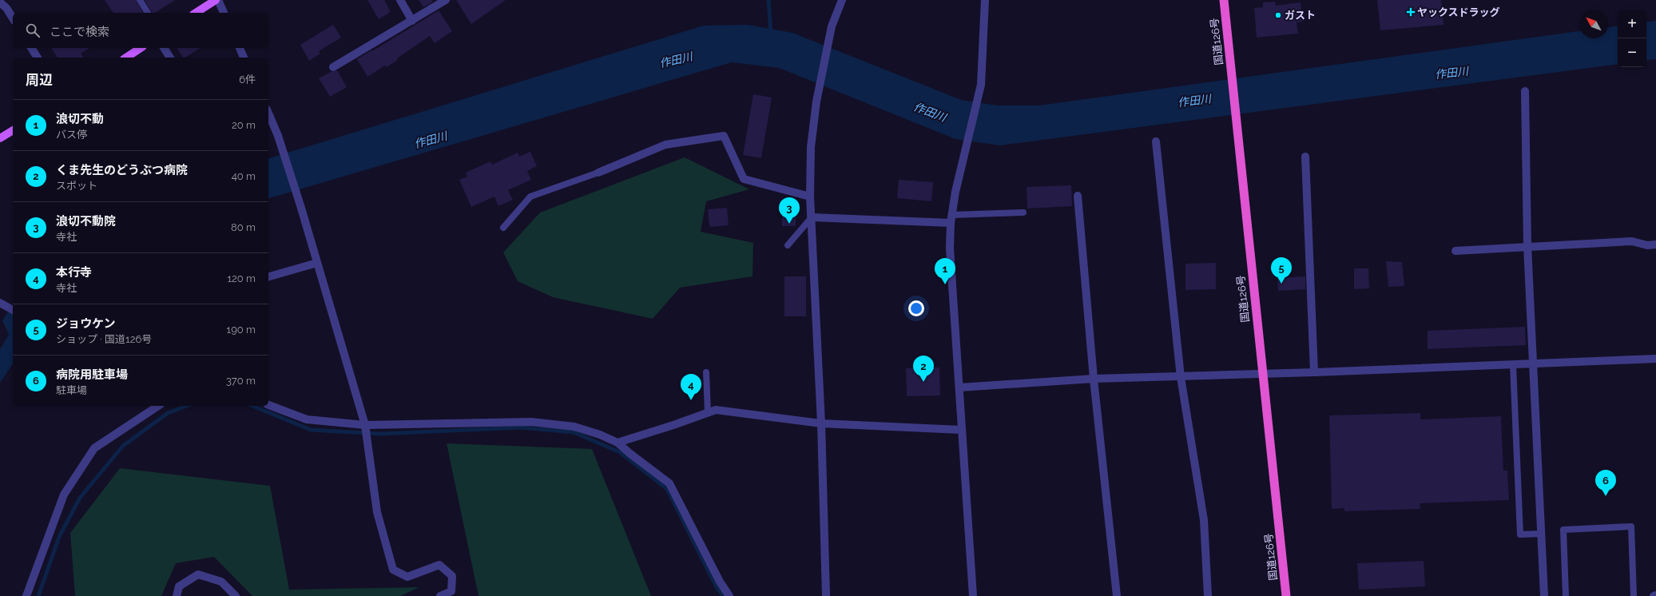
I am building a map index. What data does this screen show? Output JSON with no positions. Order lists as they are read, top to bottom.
{
  "streets": {
    "highway": ["国道126号"]
  },
  "water": ["作田川"],
  "places": {
    "health": ["ヤックスドラッグ"],
    "other": ["ガスト"]
  },
  "north": "top left",
  "page": {
    "map_buttons": ["+", "−"],
    "search": "ここで検索",
    "heading": ["周辺", "6件"],
    "list": [
      {
        "mark": "1",
        "name": "浪切不動",
        "note": "バス停",
        "value": "20 m"
      },
      {
        "mark": "2",
        "name": "くま先生のどうぶつ病院",
        "note": "スポット",
        "value": "40 m"
      },
      {
        "mark": "3",
        "name": "浪切不動院",
        "note": "寺社",
        "value": "80 m"
      },
      {
        "mark": "4",
        "name": "本行寺",
        "note": "寺社",
        "value": "120 m"
      },
      {
        "mark": "5",
        "name": "ジョウケン",
        "note": "ショップ · 国道126号",
        "value": "190 m"
      },
      {
        "mark": "6",
        "name": "病院用駐車場",
        "note": "駐車場",
        "value": "370 m"
      }
    ],
    "pins": [
      "3",
      "5",
      "1",
      "2",
      "4",
      "6"
    ]
  }
}
